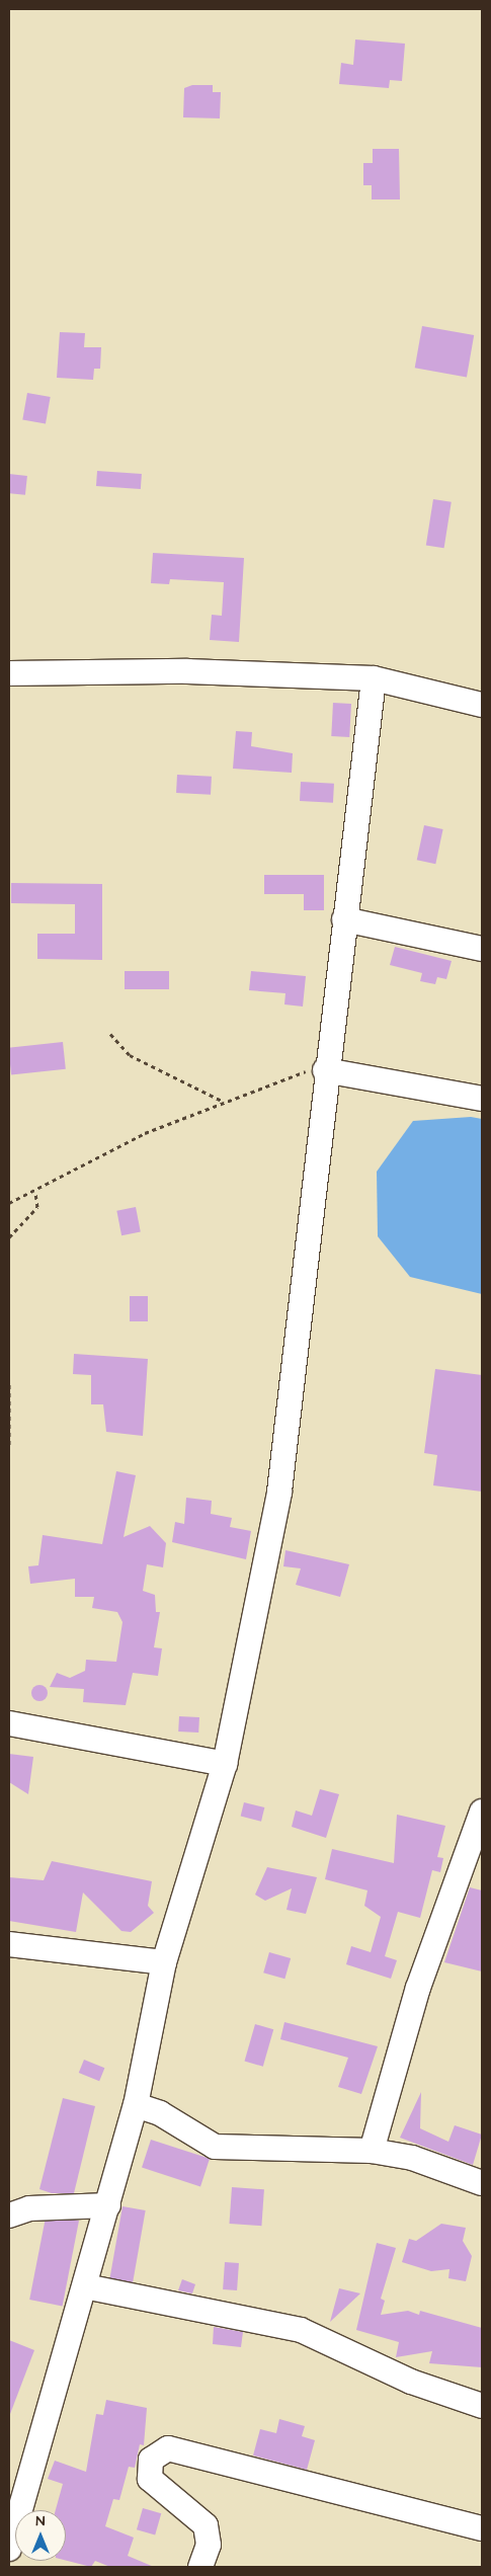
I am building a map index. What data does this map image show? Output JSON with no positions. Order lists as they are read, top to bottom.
{
  "north": "top"
}
